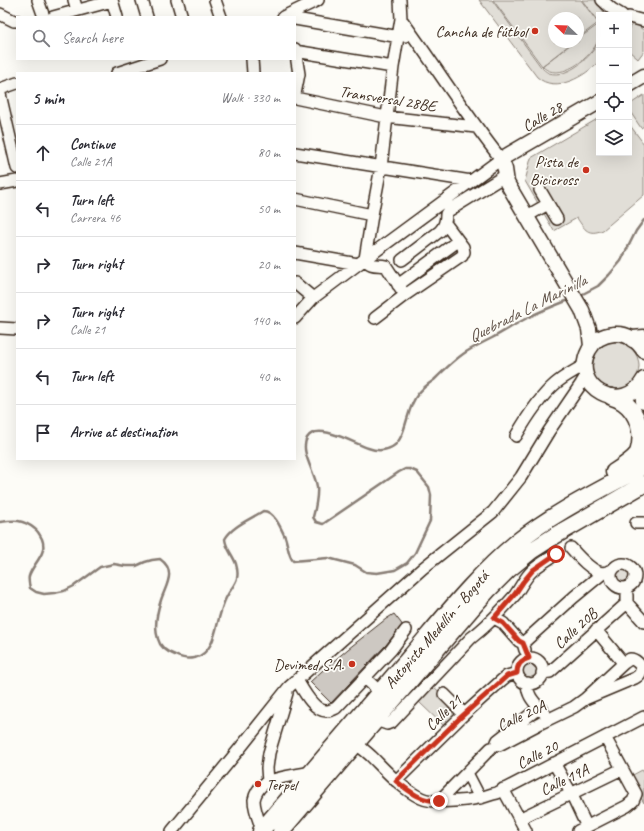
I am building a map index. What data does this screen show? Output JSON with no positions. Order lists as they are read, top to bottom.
{
  "streets": {
    "highway": ["Autopista Medellín - Bogotá"],
    "main road": ["Calle 28"],
    "street": [
      "Transversal 28BE",
      "Calle 20B",
      "Calle 21",
      "Calle 20A",
      "Calle 20",
      "Calle 19A"
    ]
  },
  "crossings": [
    ["Calle 20B", "Calle 21"],
    ["Autopista Medellín - Bogotá", "Calle 20"],
    ["Calle 21", "Calle 20"],
    ["Calle 20A", "Calle 20"]
  ],
  "water": ["Quebrada La Marinilla"],
  "places": [
    "Cancha de fútbol",
    "Pista de Bicicross",
    "Devimed S.A.",
    "Terpel"
  ],
  "north": "top left",
  "page": {
    "map_buttons": ["+", "−"],
    "search": "Search here",
    "heading": ["5 min", "Walk · 330 m"],
    "list": [
      ["Continue", "Calle 21A", "80 m"],
      ["Turn left", "Carrera 46", "50 m"],
      ["Turn right", "20 m"],
      ["Turn right", "Calle 21", "140 m"],
      ["Turn left", "40 m"],
      "Arrive at destination"
    ]
  }
}
